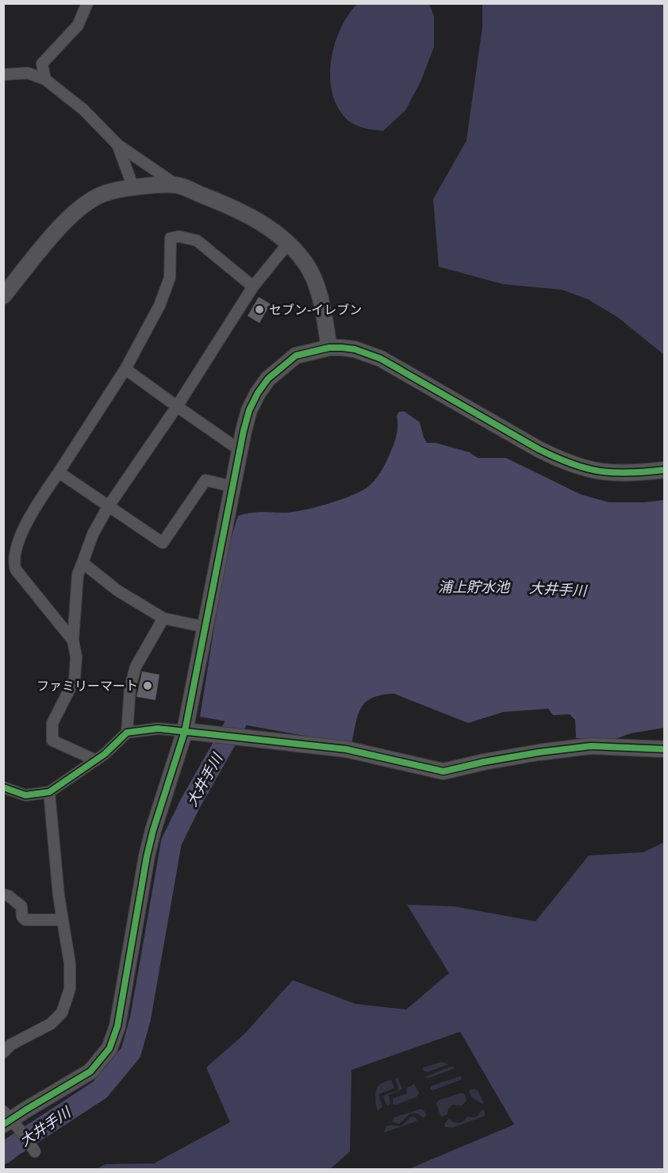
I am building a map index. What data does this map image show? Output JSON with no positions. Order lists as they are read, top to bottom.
{
  "water": ["浦上貯水池", "大井手川"],
  "places": ["セブン-イレブン", "ファミリーマート"]
}
